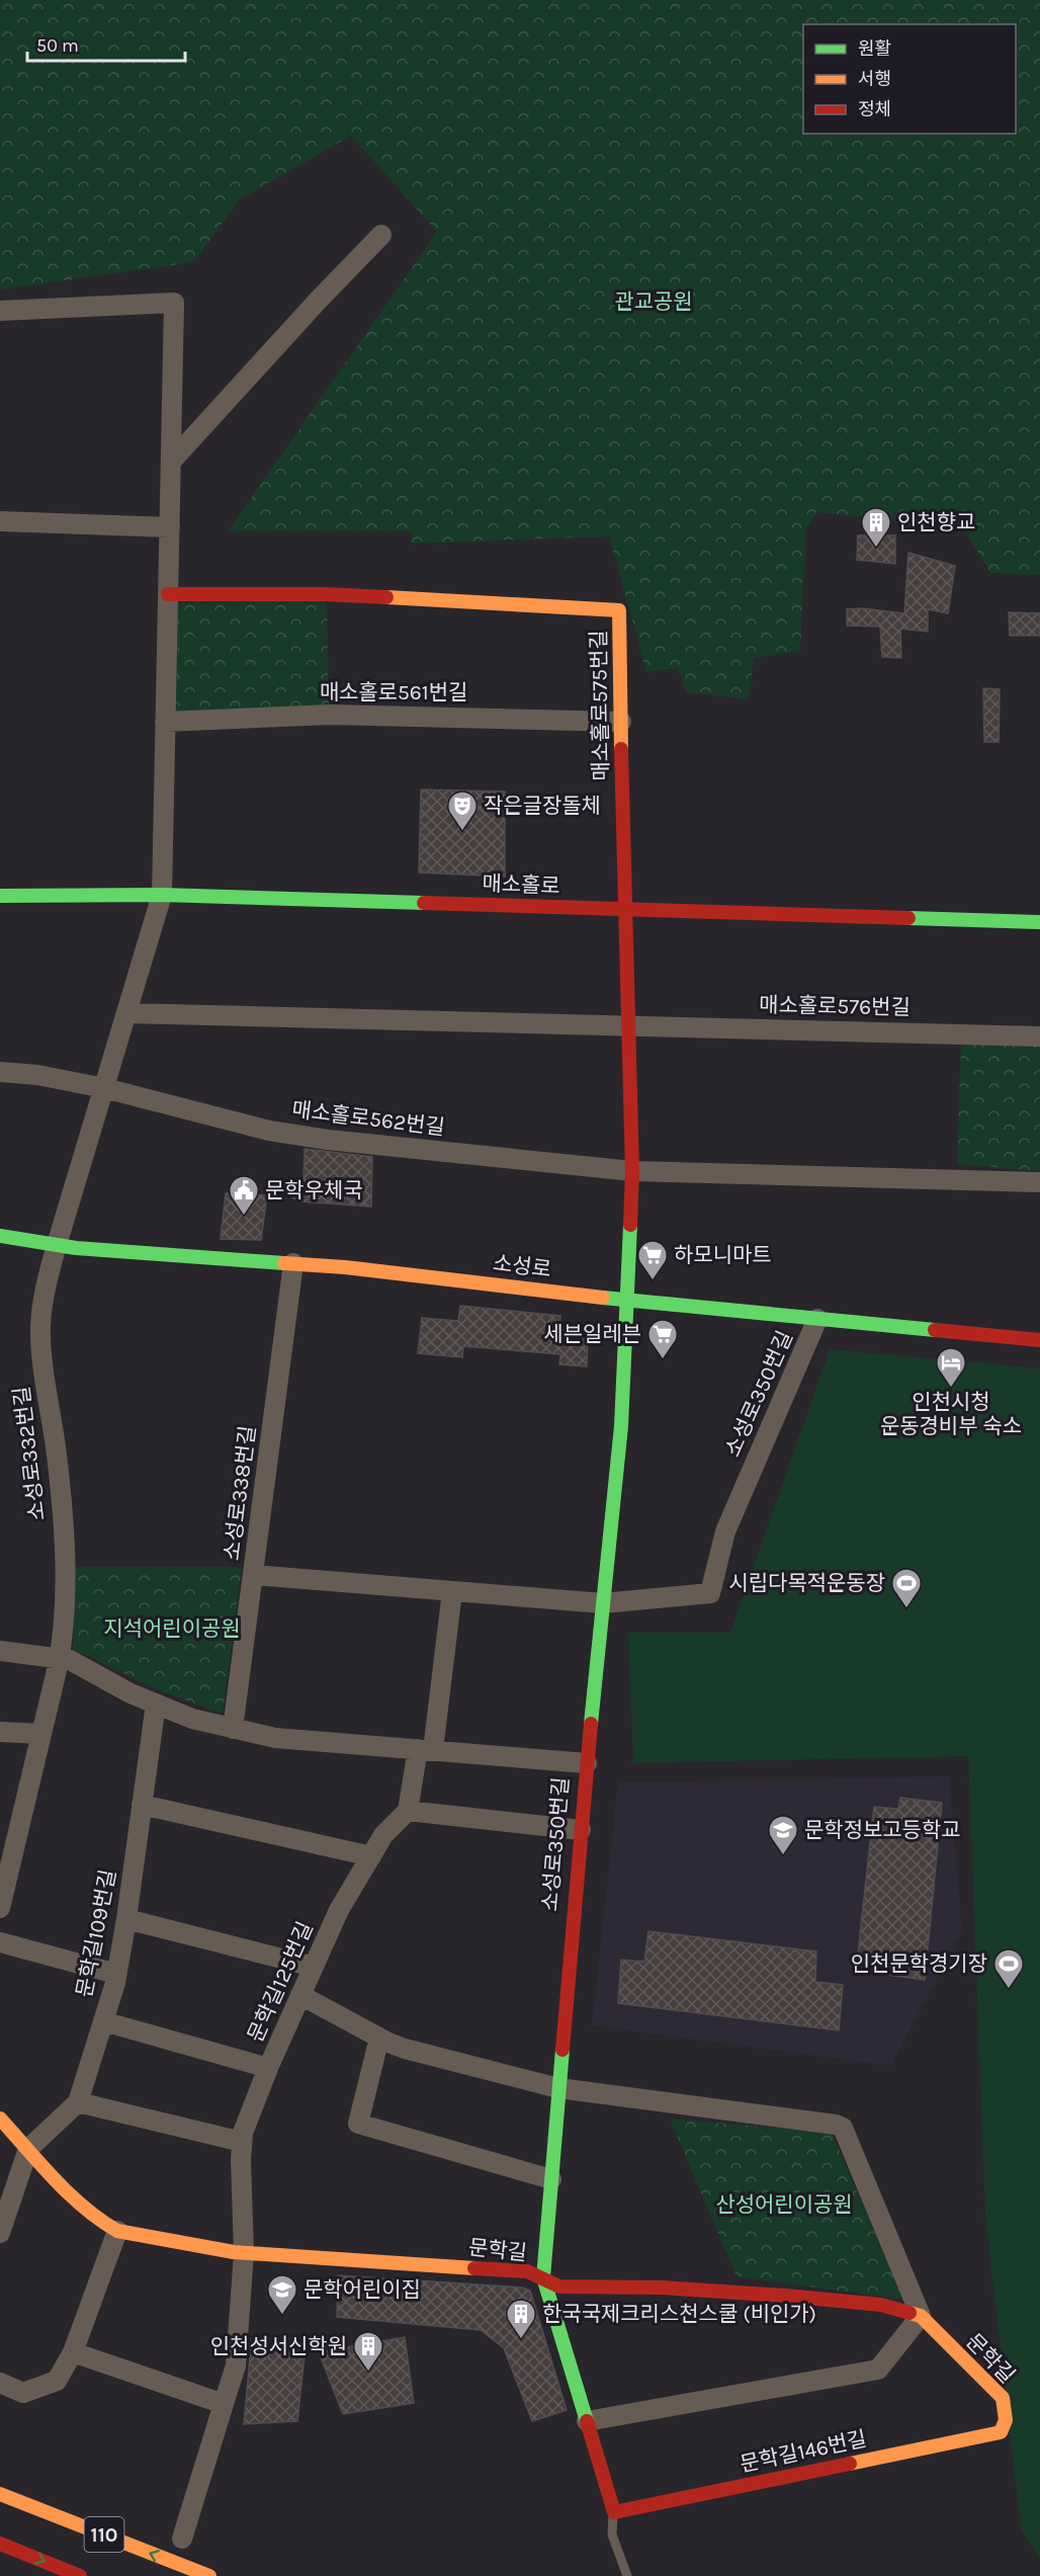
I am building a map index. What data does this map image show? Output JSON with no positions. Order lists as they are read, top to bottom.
{
  "streets": {
    "main road": [
      "매소홀로575번길",
      "매소홀로",
      "소성로",
      "소성로350번길",
      "문학길",
      "문학길146번길",
      "110"
    ],
    "street": [
      "매소홀로561번길",
      "매소홀로576번길",
      "매소홀로562번길",
      "소성로332번길",
      "소성로338번길",
      "문학길109번길",
      "문학길125번길"
    ]
  },
  "crossings": [
    ["매소홀로561번길", "매소홀로575번길"],
    ["매소홀로575번길", "매소홀로"],
    ["소성로", "소성로350번길"],
    ["소성로", "소성로332번길"],
    ["소성로", "소성로338번길"],
    ["소성로350번길", "소성로338번길"],
    ["소성로350번길", "문학길"],
    ["문학길109번길", "문학길"],
    ["문학길125번길", "문학길"],
    ["문학길", "문학길146번길"]
  ],
  "parks": ["관교공원", "지석어린이공원", "산성어린이공원"],
  "places": {
    "building": ["인천향교", "한국국제크리스천스쿨 (비인가)", "인천성서신학원"],
    "theatre": ["작은글장돌체"],
    "public building": ["문학우체국"],
    "supermarket": ["하모니마트", "세븐일레븐"],
    "hotel": ["인천시청 운동경비부 숙소"],
    "sports": ["시립다목적운동장", "인천문학경기장"],
    "school or university": ["문학정보고등학교", "문학어린이집"]
  },
  "legend": ["원활", "서행", "정체"],
  "scale_bar": "50 m"
}
